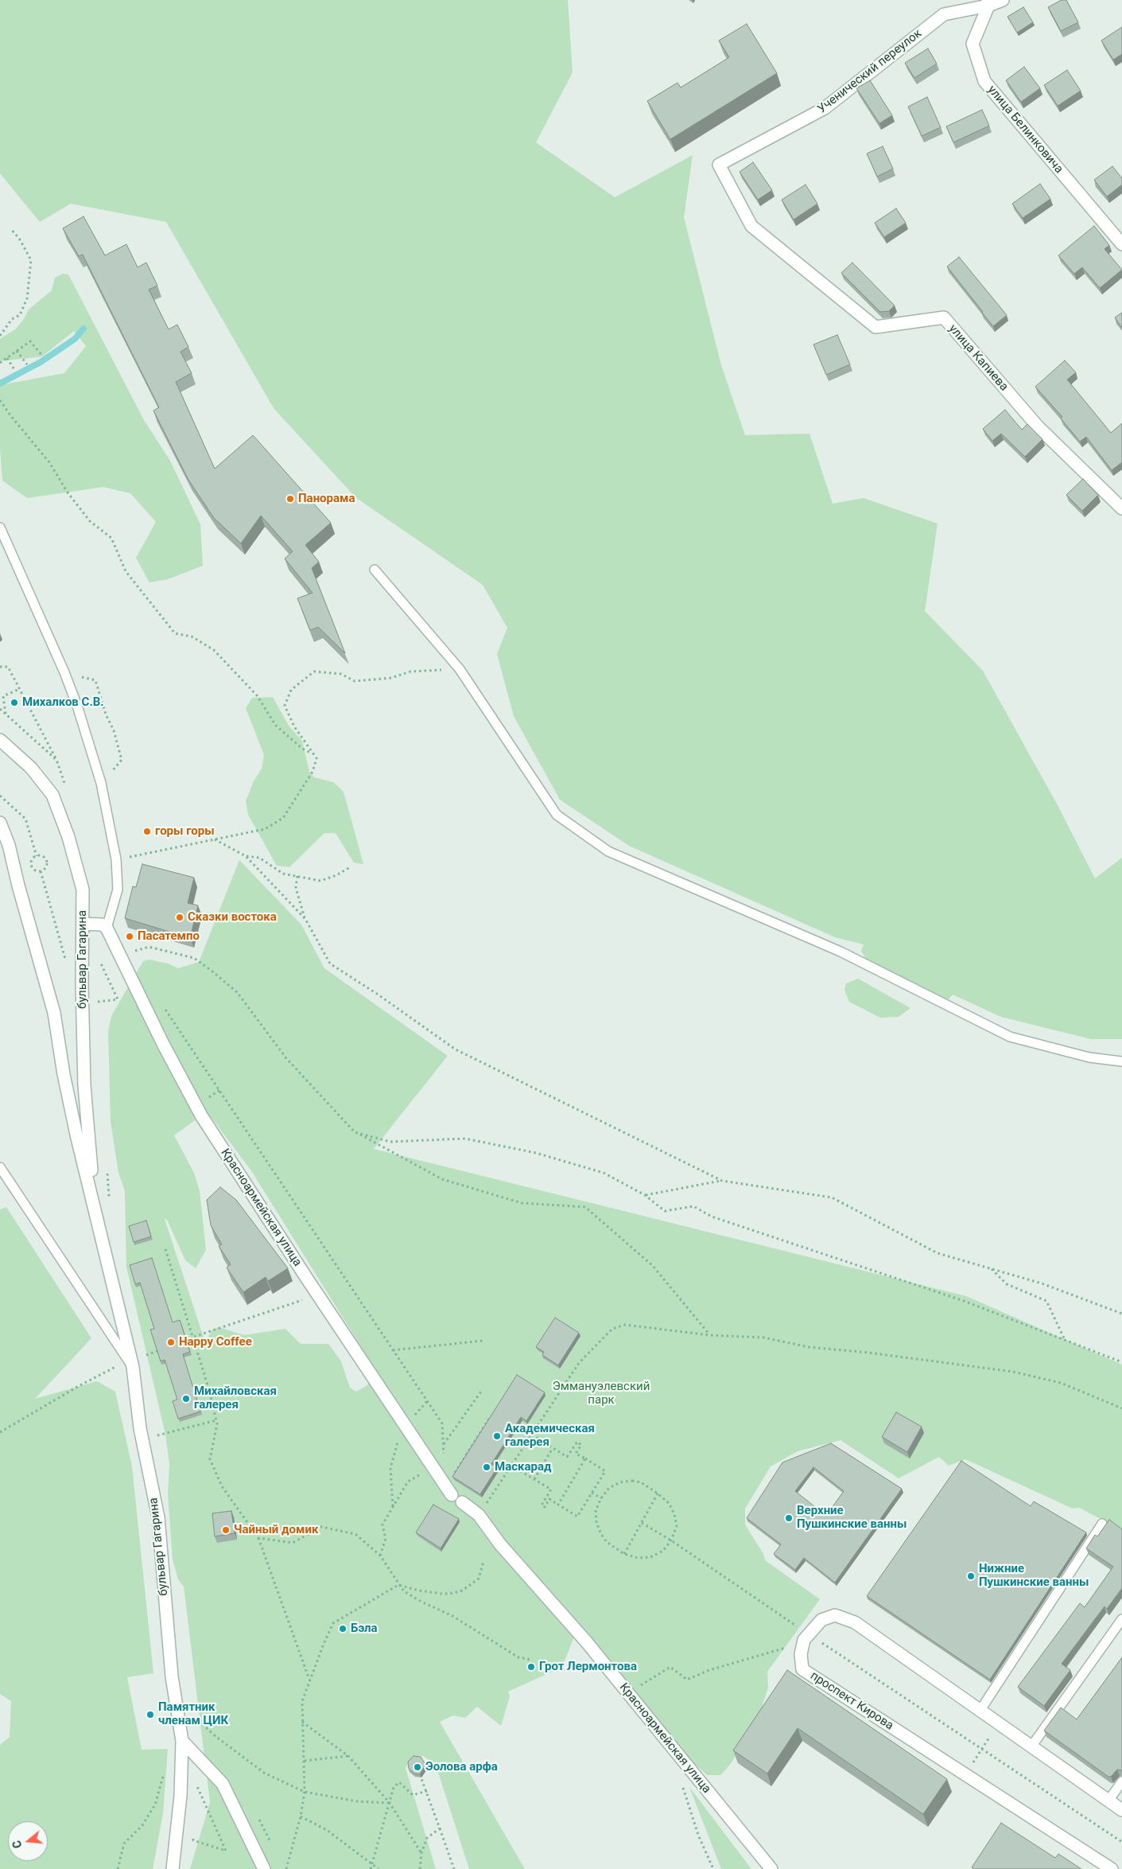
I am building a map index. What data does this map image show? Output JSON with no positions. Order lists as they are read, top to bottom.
{
  "streets": {
    "street": [
      "Ученический переулок",
      "улица Белинковича",
      "улица Капиева",
      "бульвар Гагарина",
      "Красноармейская улица",
      "проспект Кирова"
    ]
  },
  "crossings": [
    ["Ученический переулок", "улица Белинковича"],
    ["Ученический переулок", "улица Капиева"]
  ],
  "parks": ["Эммануэлевский парк"],
  "places": [
    "Панорама",
    "Михалков С.В.",
    "горы горы",
    "Сказки востока",
    "Пасатемпо",
    "Happy Coffee",
    "Михайловская галерея",
    "Академическая галерея",
    "Маскарад",
    "Верхние Пушкинские ванны",
    "Чайный домик",
    "Нижние Пушкинские ванны",
    "Бэла",
    "Грот Лермонтова",
    "Памятник членам ЦИК",
    "Эолова арфа"
  ],
  "north": "left"
}
